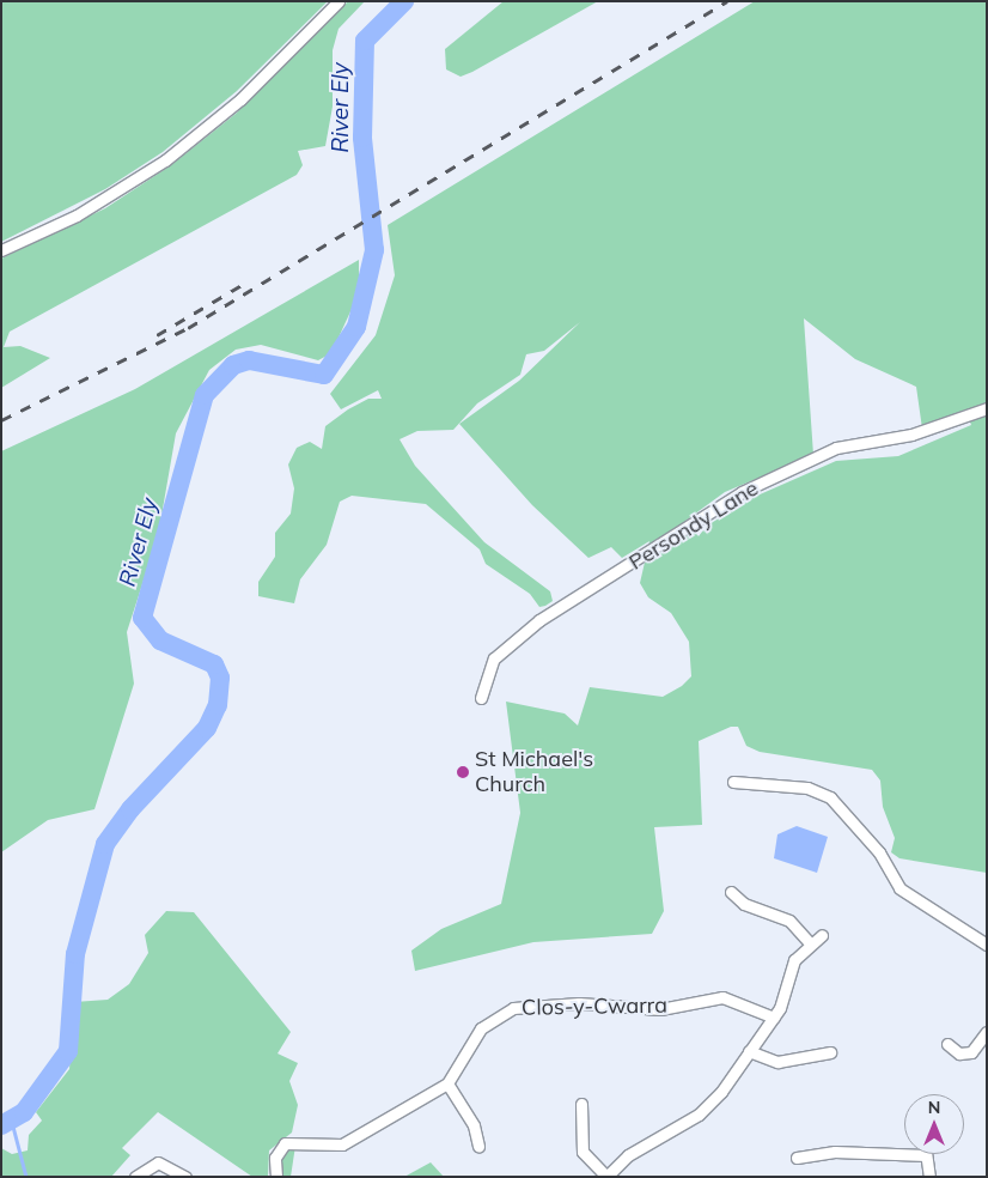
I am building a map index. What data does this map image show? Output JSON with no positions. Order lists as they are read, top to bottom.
{
  "streets": {
    "street": ["Persondy Lane", "Clos-y-Cwarra"]
  },
  "water": ["River Ely"],
  "places": ["St Michael's Church"],
  "north": "top"
}
